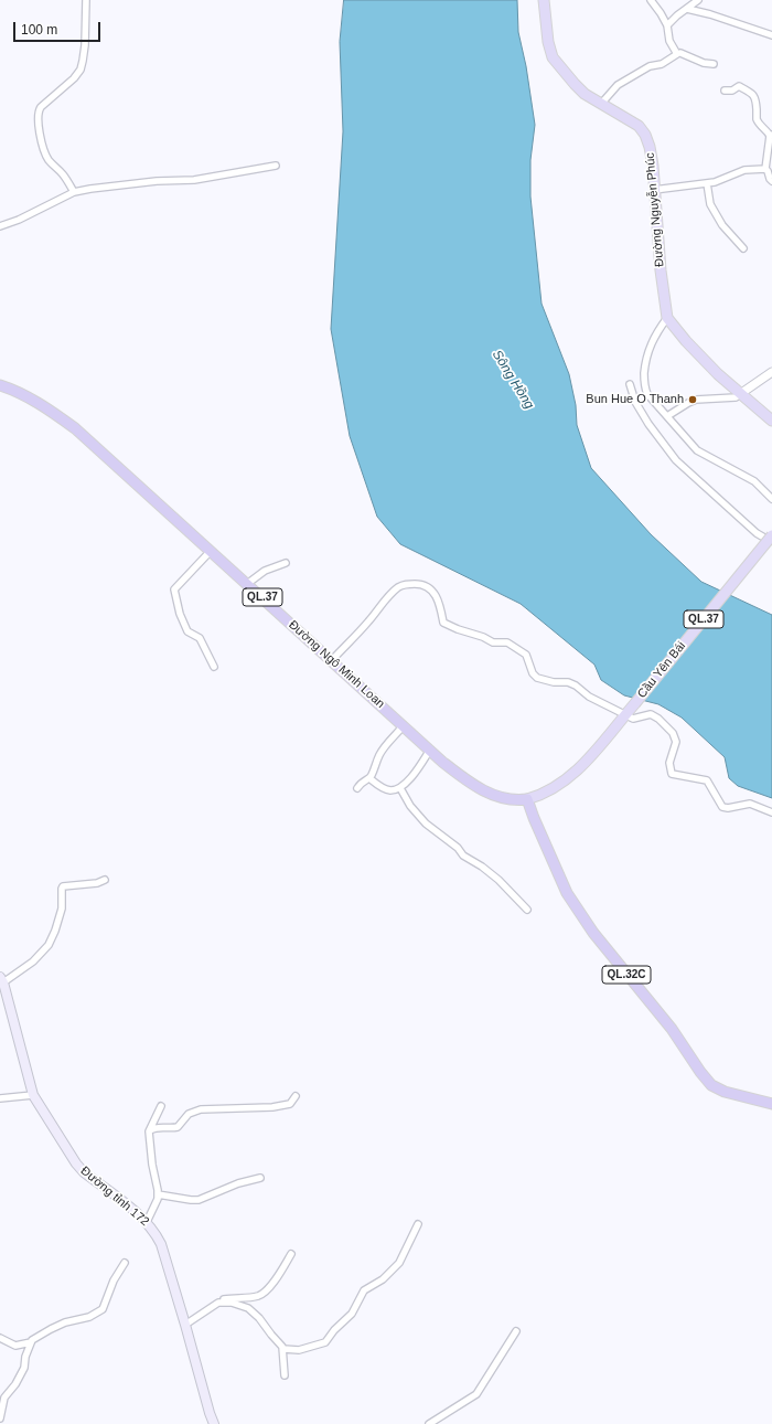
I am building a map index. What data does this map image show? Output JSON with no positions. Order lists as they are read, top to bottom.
{
  "streets": {
    "highway": ["QL.37", "Đường Ngô Minh Loan", "QL.32C"],
    "main road": ["Đường Nguyễn Phúc", "Cầu Yên Bái", "Đường tỉnh 172"]
  },
  "crossings": [
    ["Đường Ngô Minh Loan", "Cầu Yên Bái"],
    ["Đường Ngô Minh Loan", "QL.32C"]
  ],
  "water": ["Sông Hồng"],
  "places": ["Bun Hue O Thanh"],
  "scale_bar": "100 m"
}
